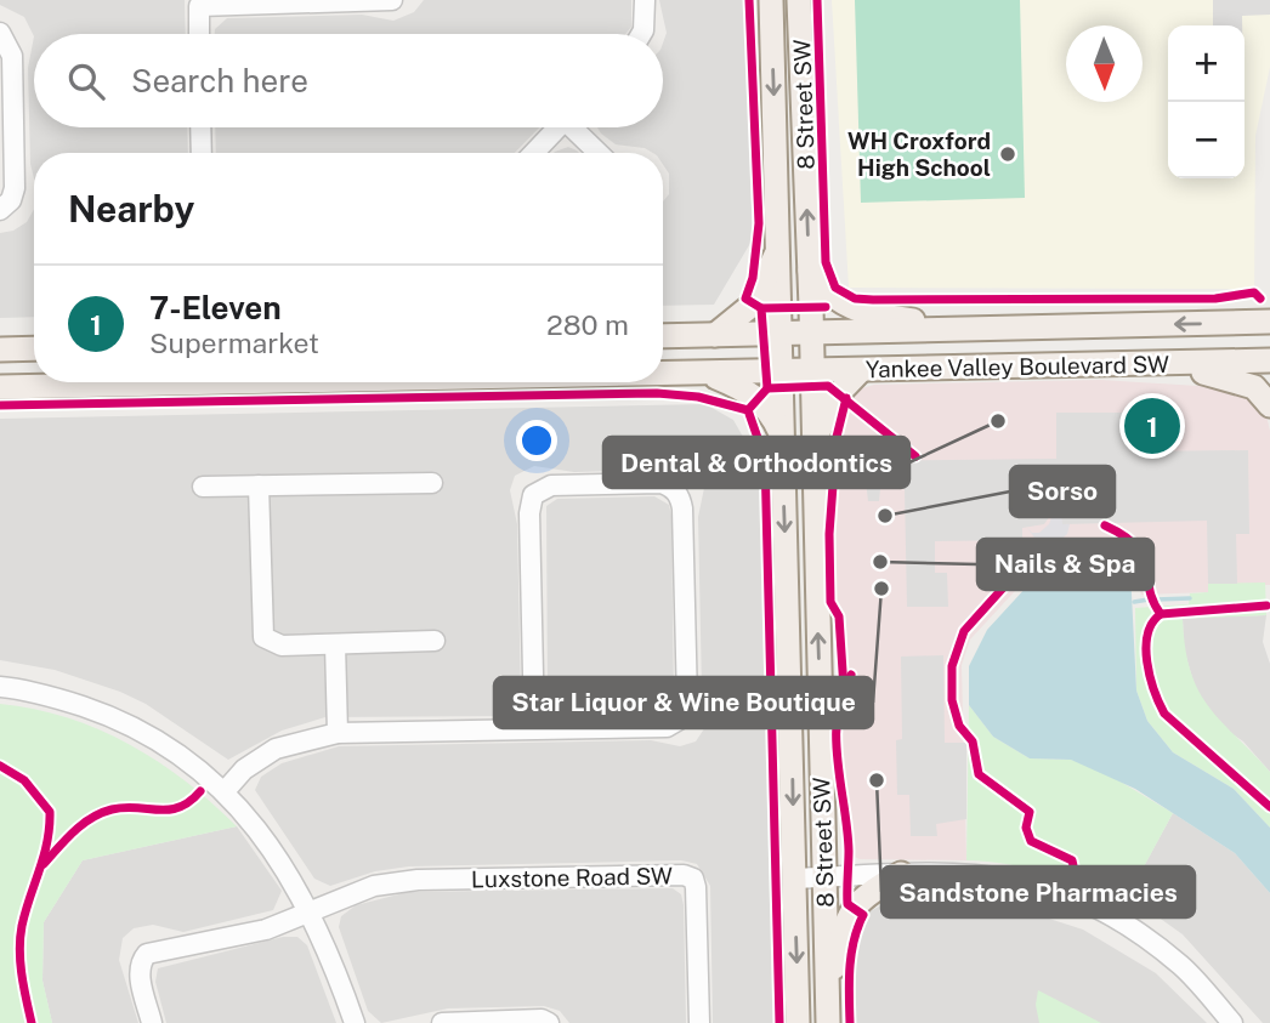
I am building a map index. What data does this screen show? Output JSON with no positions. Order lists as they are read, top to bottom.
{
  "streets": {
    "main road": ["8 Street SW", "Yankee Valley Boulevard SW"],
    "street": ["Luxstone Road SW"]
  },
  "crossings": [
    ["8 Street SW", "Yankee Valley Boulevard SW"]
  ],
  "places": [
    "WH Croxford High School",
    "Dental & Orthodontics",
    "Sorso",
    "Nails & Spa",
    "Star Liquor & Wine Boutique",
    "Sandstone Pharmacies"
  ],
  "north": "bottom",
  "page": {
    "map_buttons": ["+", "−"],
    "search": "Search here",
    "heading": "Nearby",
    "list": [
      {
        "mark": "1",
        "name": "7-Eleven",
        "note": "Supermarket",
        "value": "280 m"
      }
    ],
    "pins": "1"
  }
}
